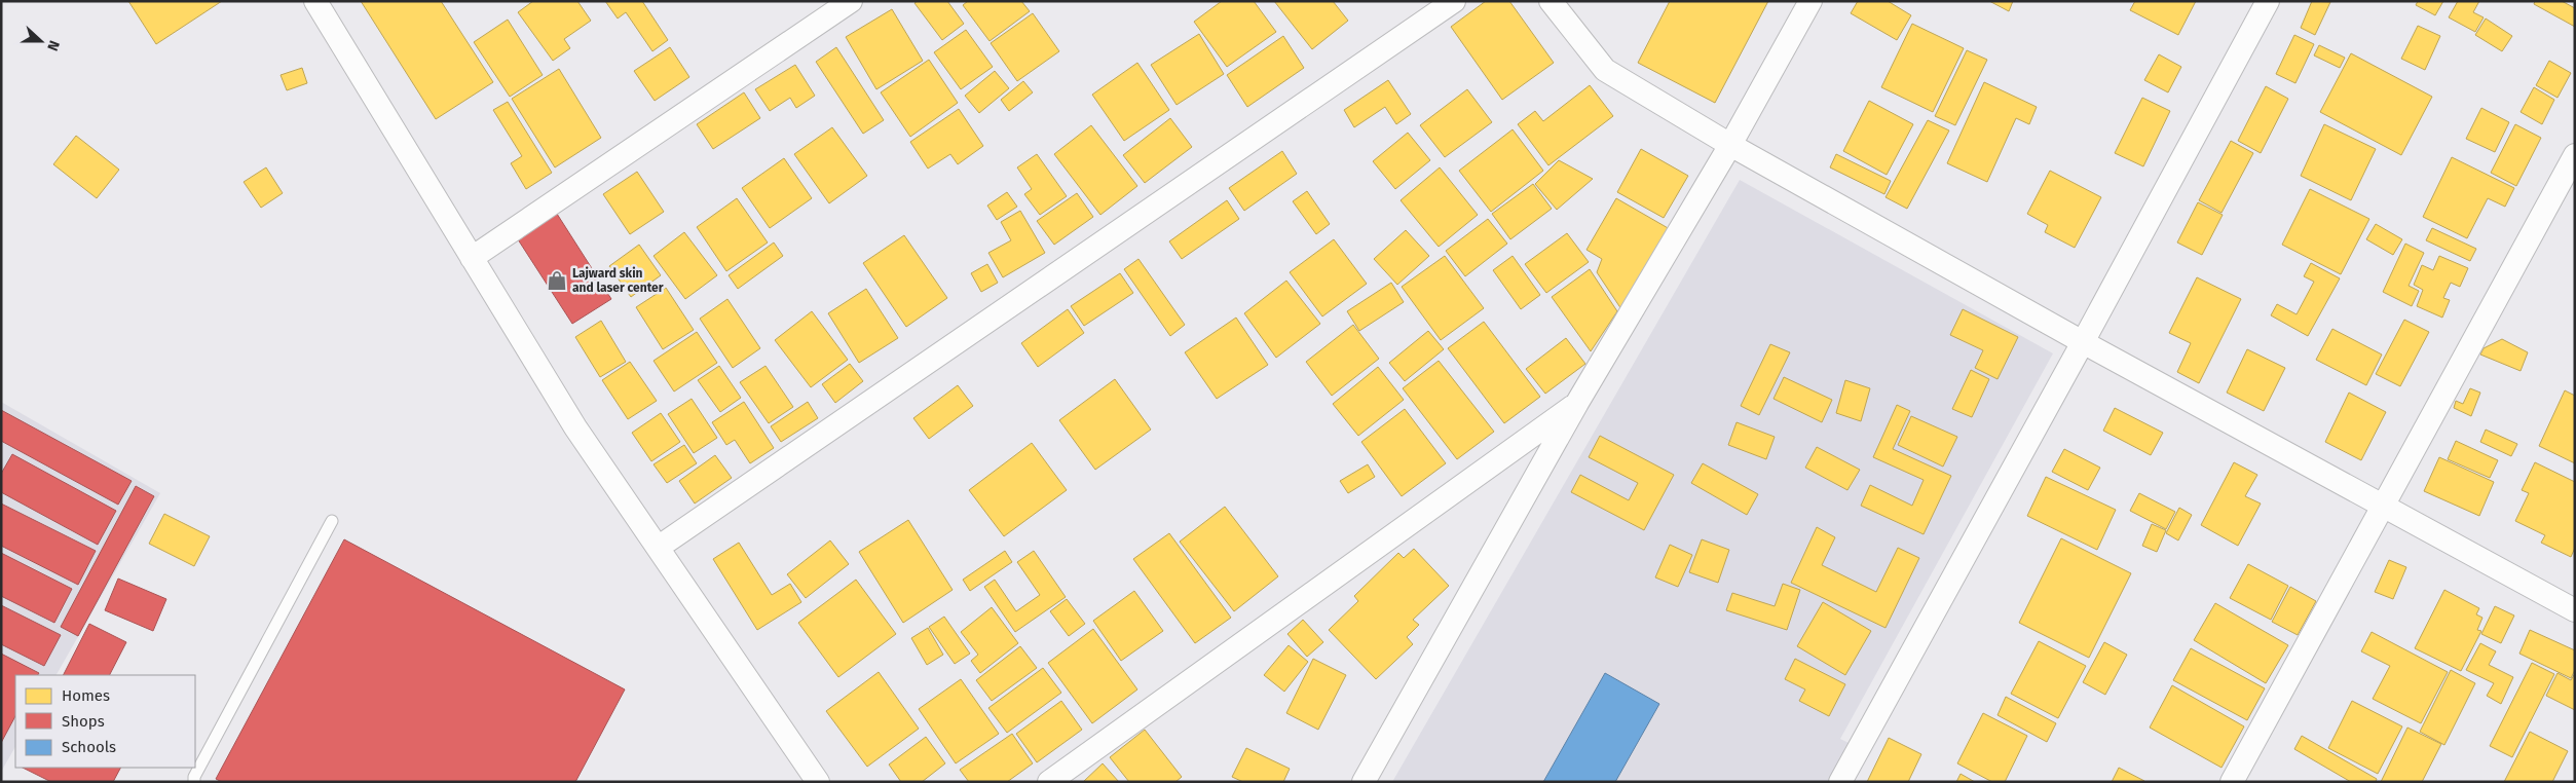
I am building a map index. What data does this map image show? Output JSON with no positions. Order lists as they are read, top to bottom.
{
  "places": {
    "shop": ["Lajward skin and laser center"]
  },
  "legend": ["Homes", "Shops", "Schools"],
  "north": "right"
}
